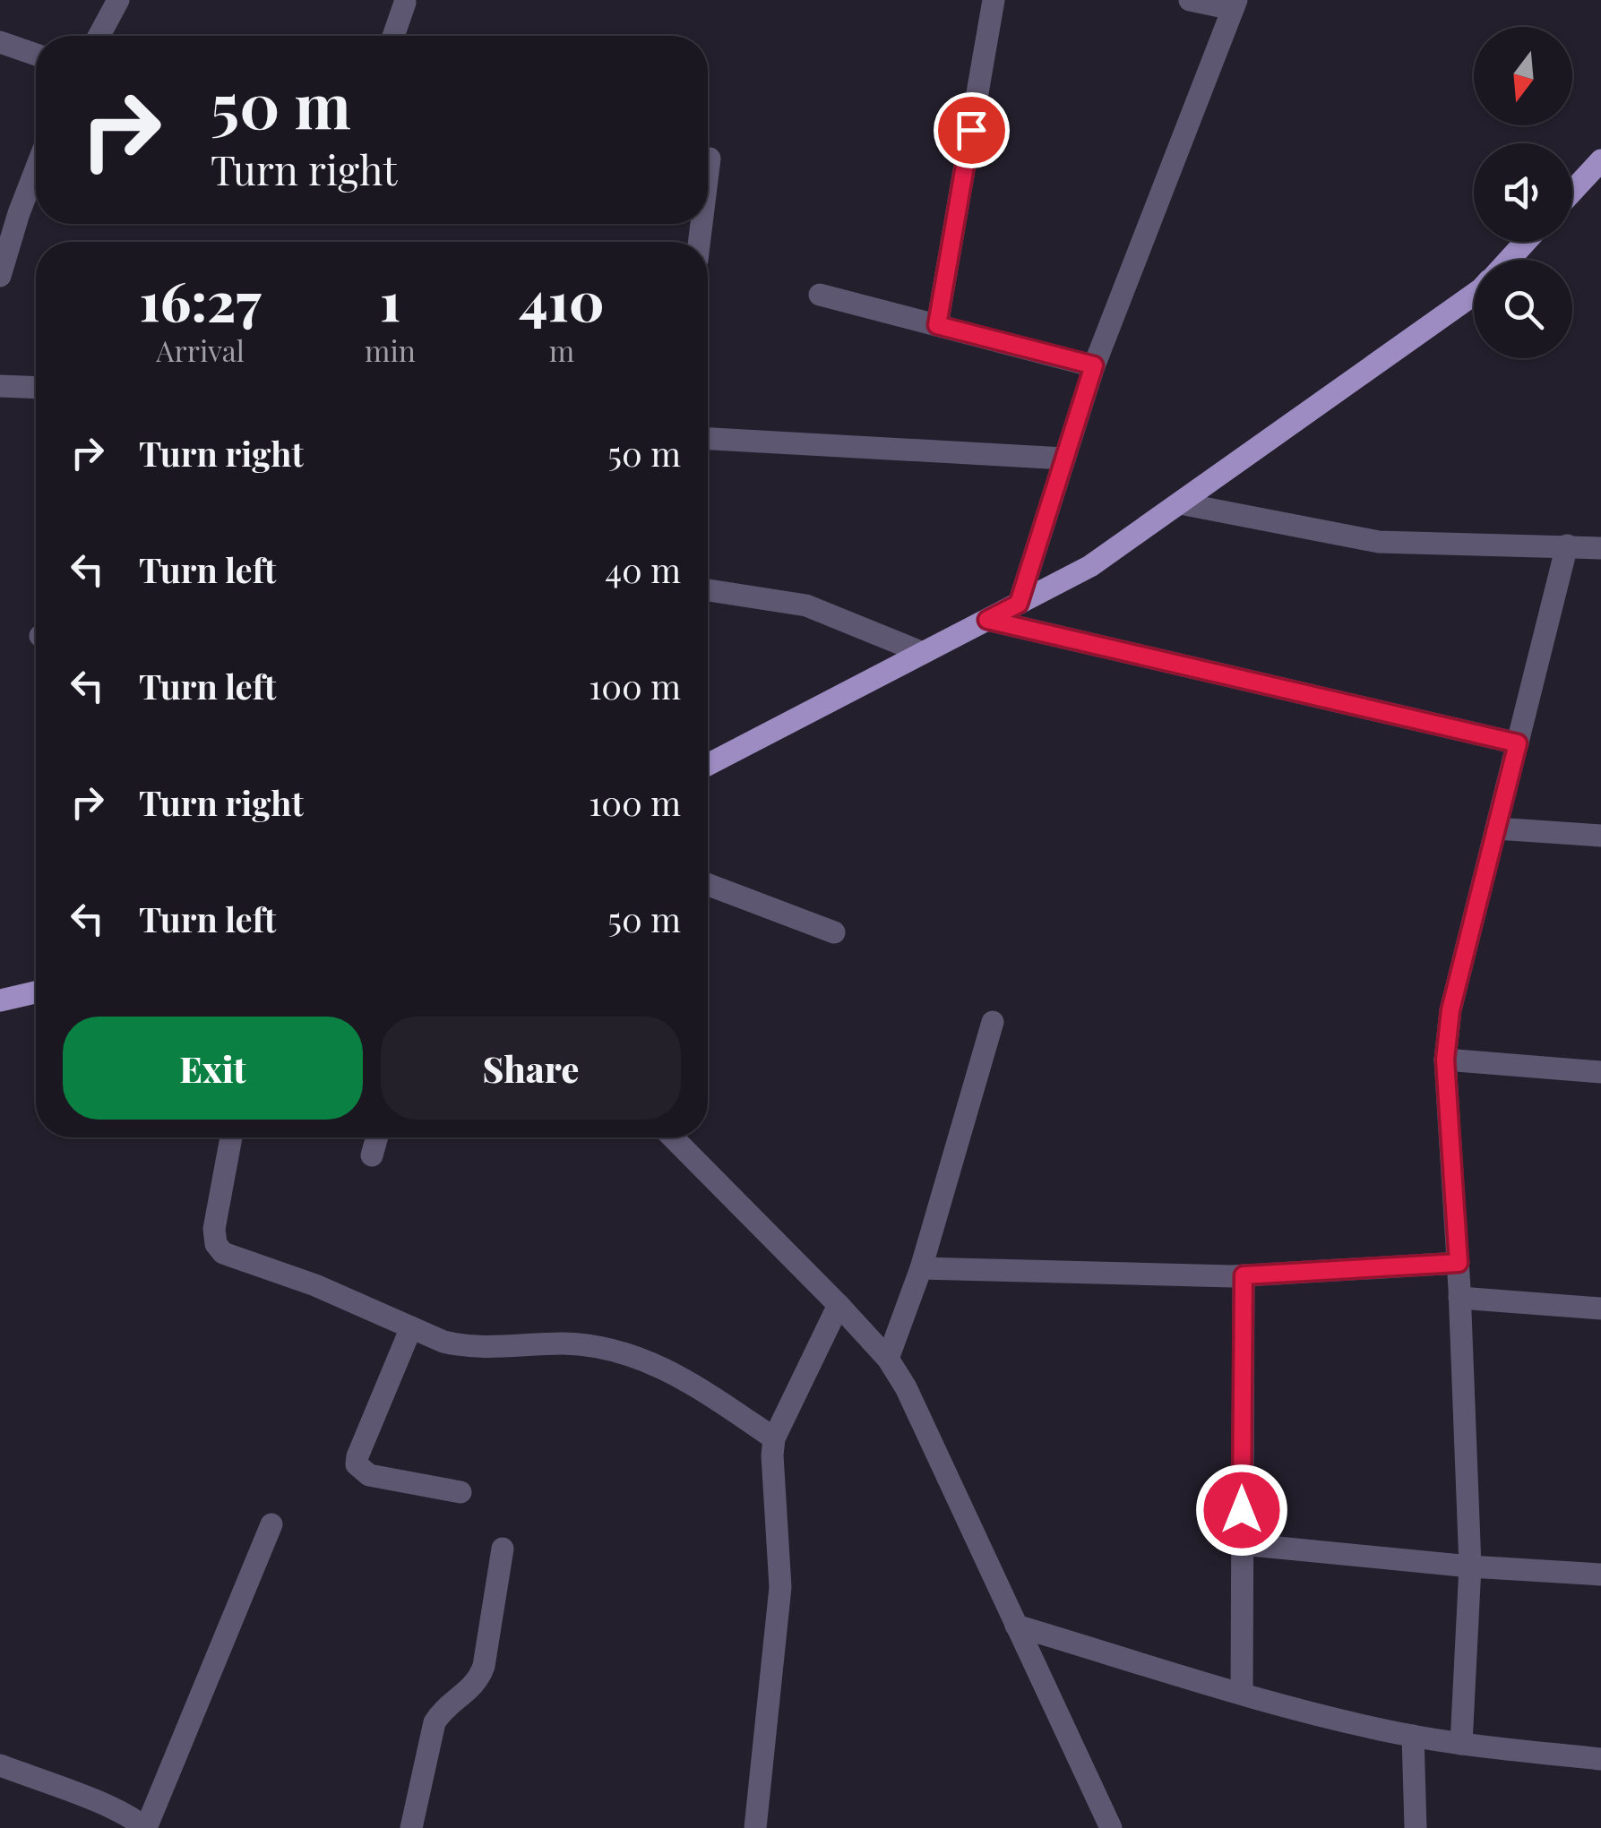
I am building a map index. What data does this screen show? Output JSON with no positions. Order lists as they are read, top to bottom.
{
  "north": "bottom",
  "page": {
    "turn": ["50 m", "Turn right"],
    "eta": [
      "16:27",
      "Arrival",
      "1",
      "min",
      "410",
      "m"
    ],
    "list": [
      {
        "name": "Turn right",
        "value": "50 m"
      },
      {
        "name": "Turn left",
        "value": "40 m"
      },
      {
        "name": "Turn left",
        "value": "100 m"
      },
      {
        "name": "Turn right",
        "value": "100 m"
      },
      {
        "name": "Turn left",
        "value": "50 m"
      }
    ],
    "buttons": ["Exit", "Share"]
  }
}
